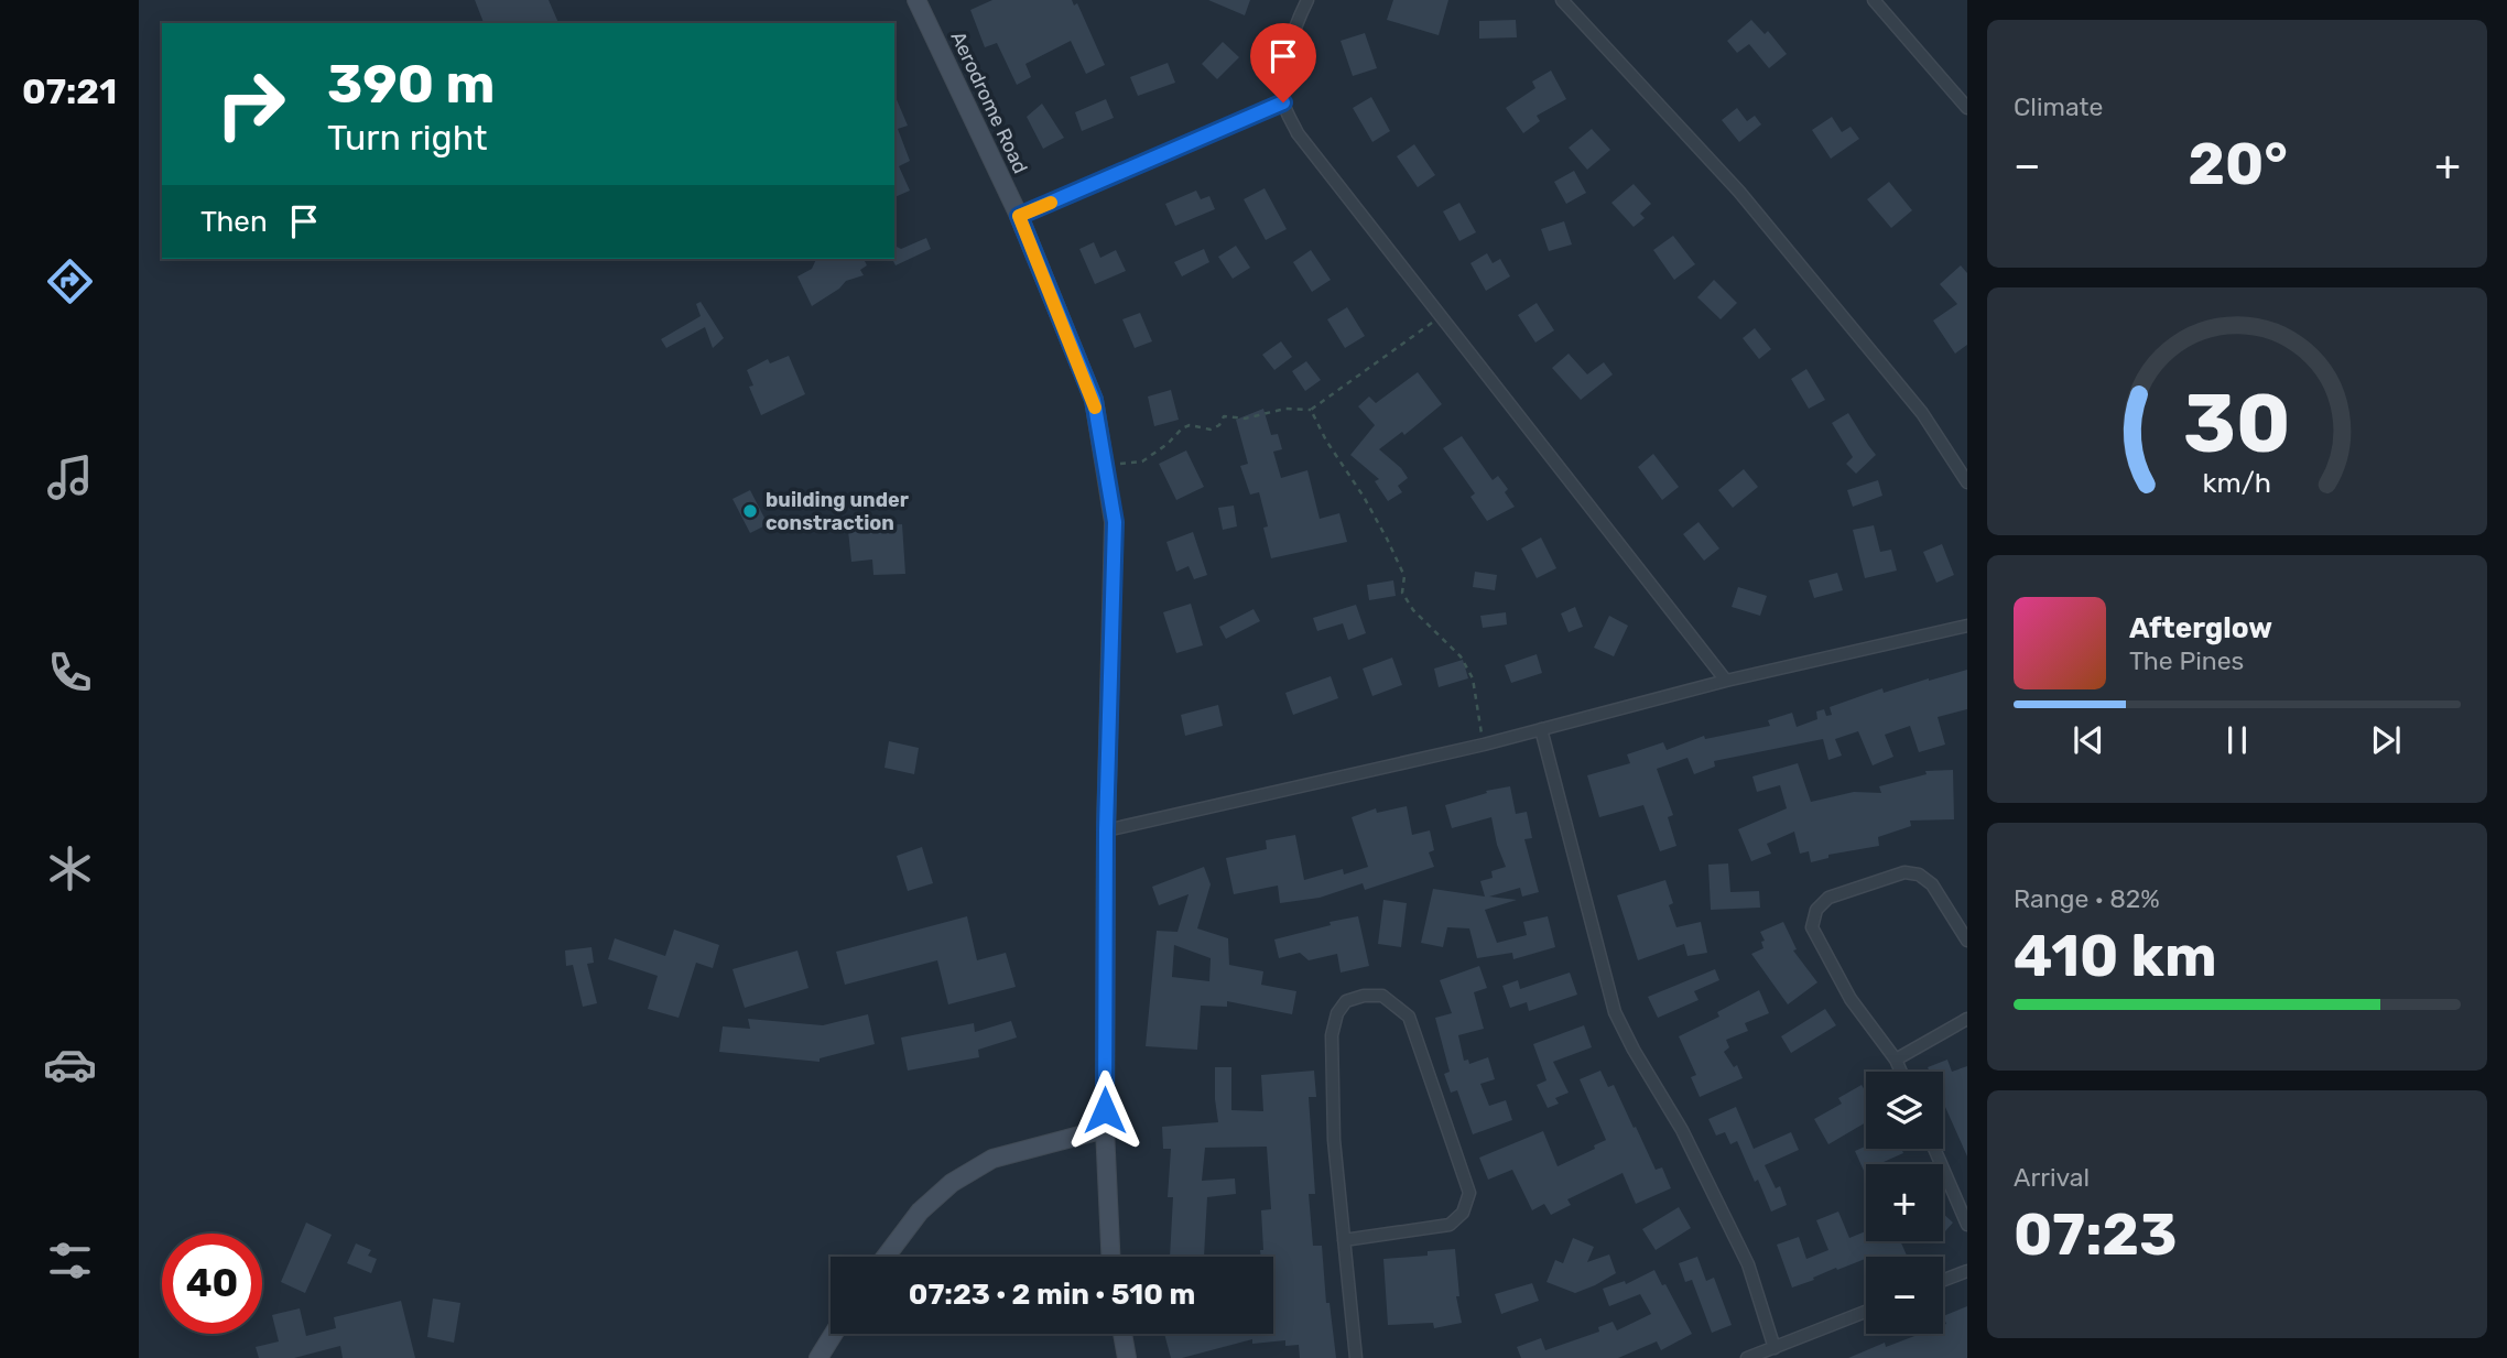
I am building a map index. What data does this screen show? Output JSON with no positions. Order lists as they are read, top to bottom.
{
  "streets": {
    "street": ["Aerodrome Road"]
  },
  "places": ["building under constraction"],
  "page": {
    "tabs": "07:21",
    "tile": [
      "Climate",
      ["Range · 82%", "410 km"],
      ["Arrival", "07:23"]
    ],
    "turn": ["390 m", "Turn right"],
    "heat": ["−", "20°", "+"],
    "then": "Then",
    "song": ["Afterglow", "The Pines"],
    "map_buttons": ["+", "−"],
    "limit": "40",
    "trip": "07:23 · 2 min · 510 m",
    "gauge": ["30", "km/h"]
  }
}
